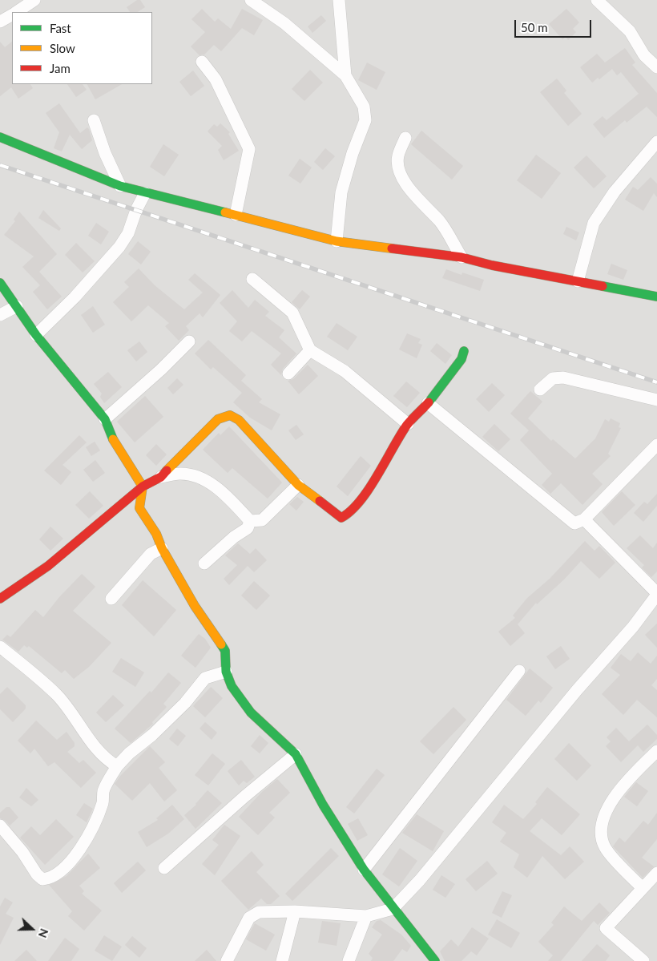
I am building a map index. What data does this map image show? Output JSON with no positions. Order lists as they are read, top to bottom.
{
  "legend": ["Fast", "Slow", "Jam"],
  "scale_bar": "50 m",
  "north": "right"
}
